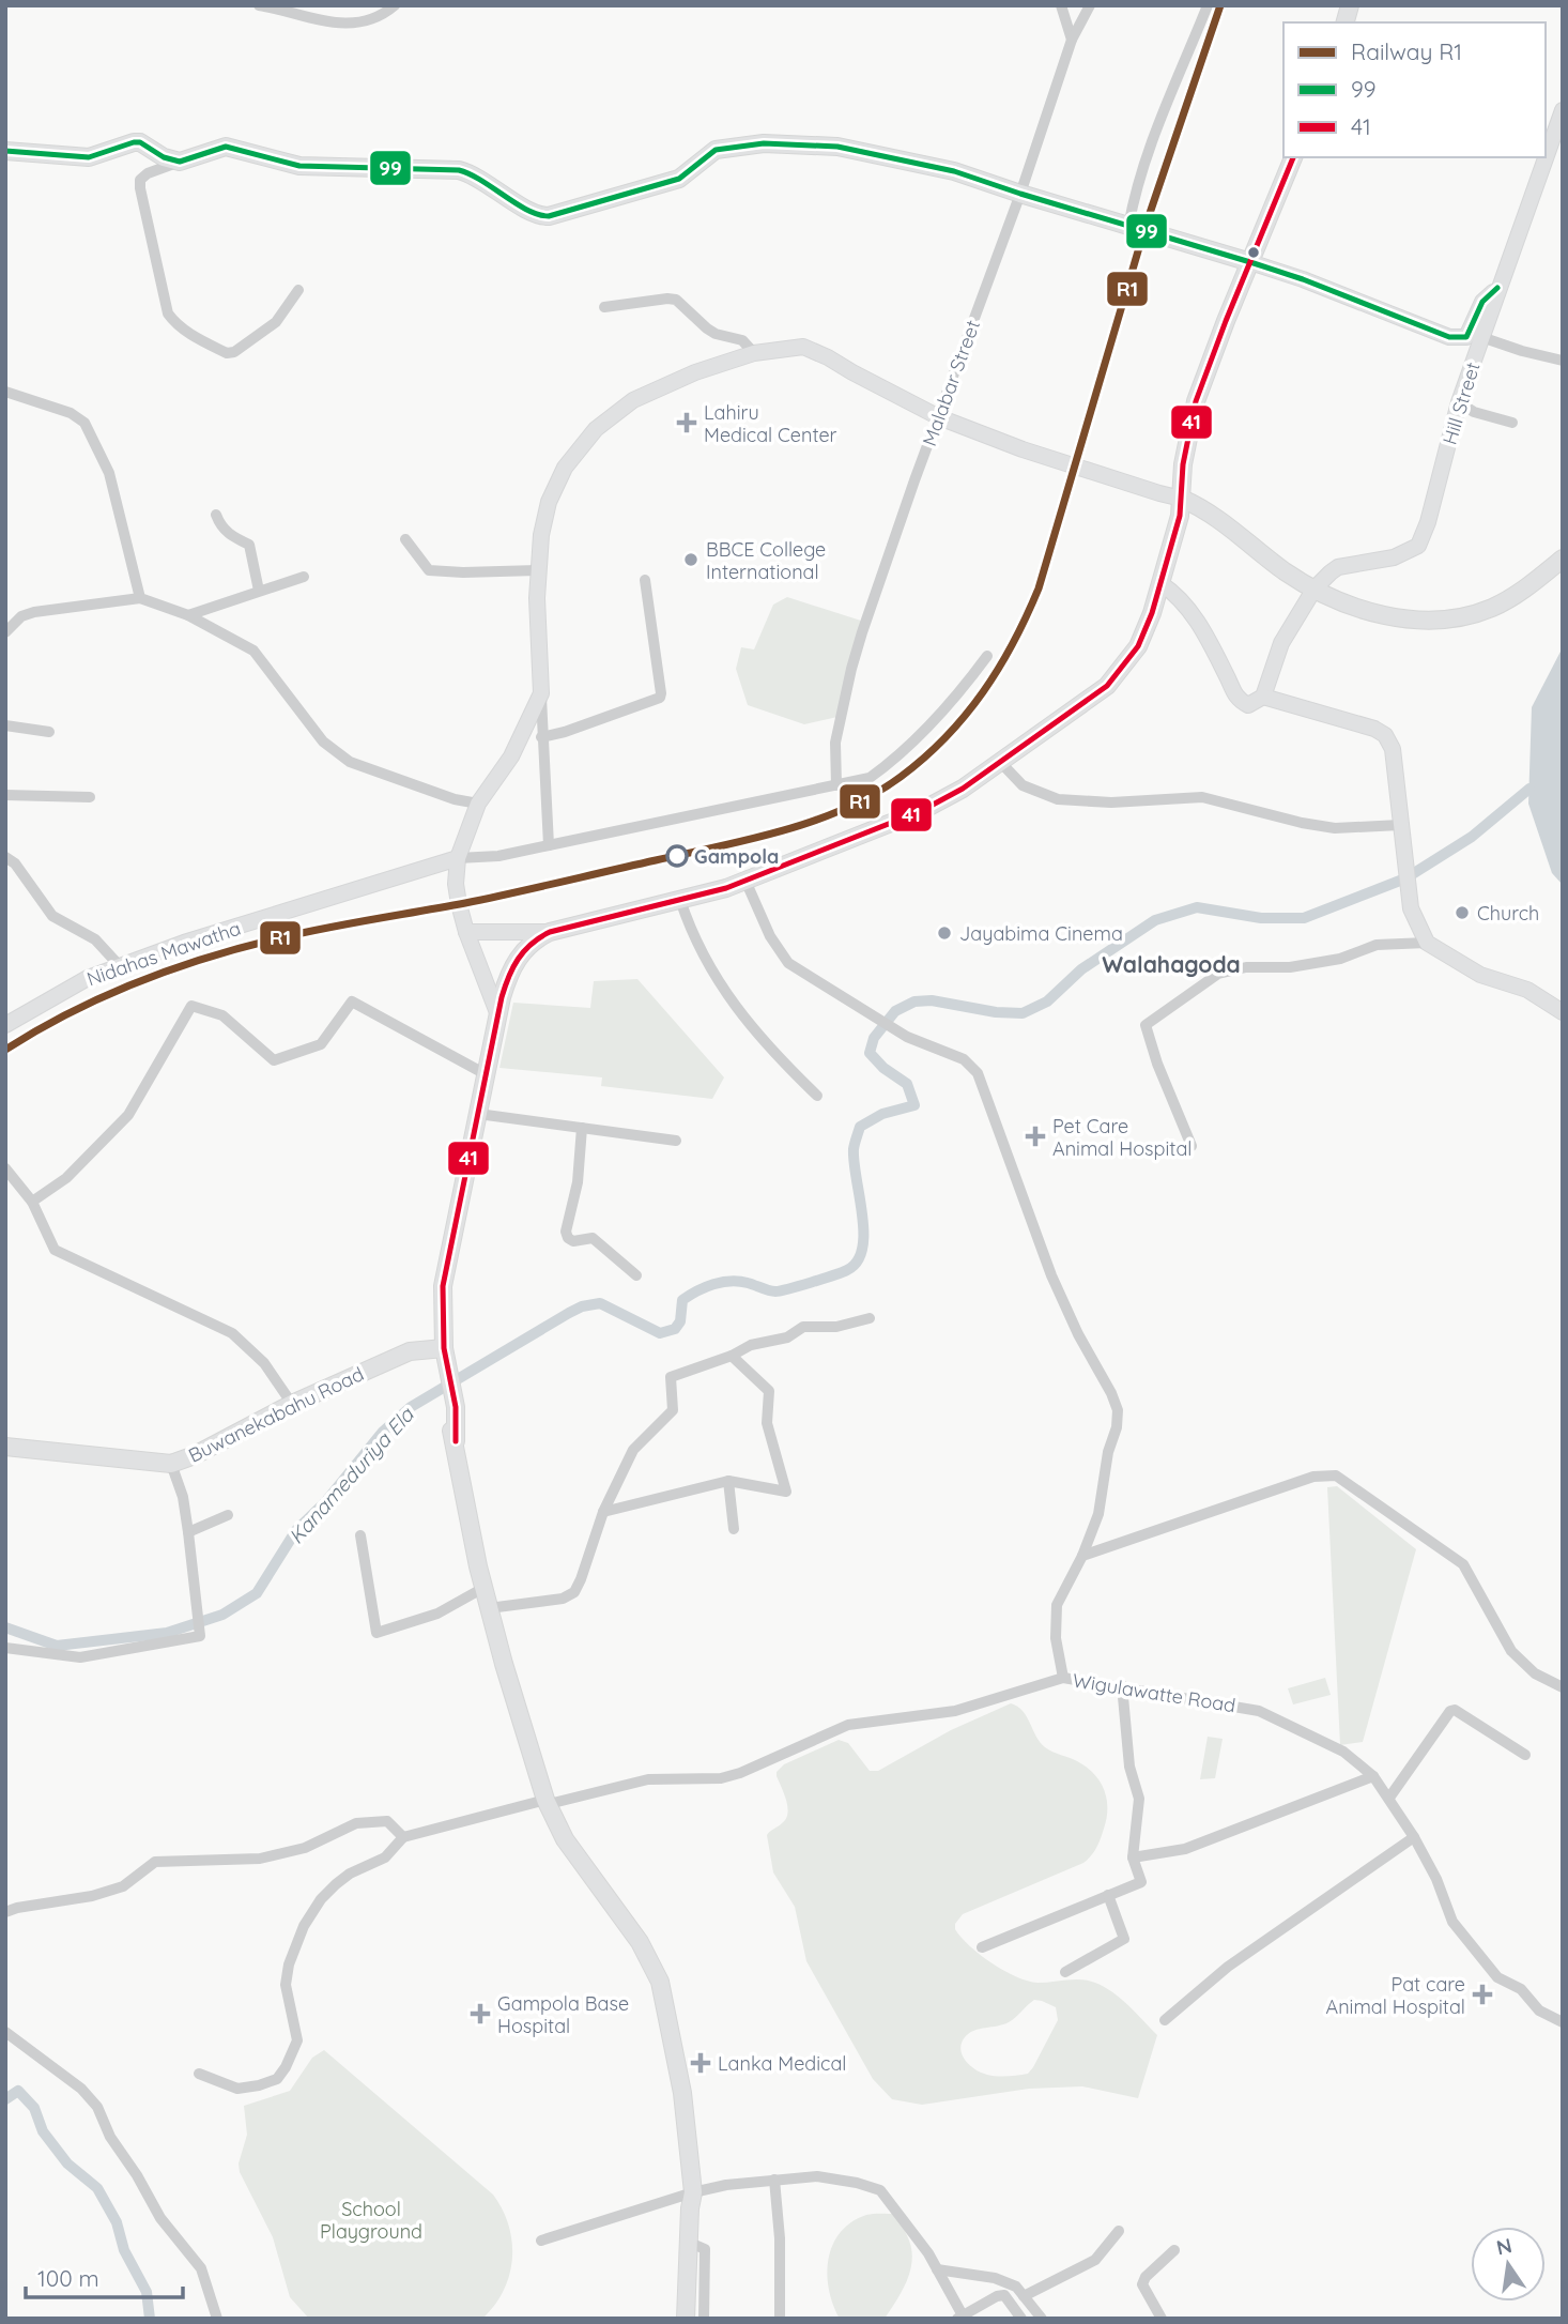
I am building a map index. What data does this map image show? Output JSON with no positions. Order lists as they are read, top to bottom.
{
  "streets": {
    "main road": ["Buwanekabahu Road"],
    "street": [
      "Malabar Street",
      "Hill Street",
      "Nidahas Mawatha",
      "Wigulawatte Road"
    ]
  },
  "districts": ["Walahagoda"],
  "water": ["Kanameduriya Ela"],
  "parks": ["School Playground"],
  "places": {
    "health": [
      "Lahiru Medical Center",
      "Pet Care Animal Hospital",
      "Pat care Animal Hospital",
      "Gampola Base Hospital",
      "Lanka Medical"
    ],
    "other": [
      "BBCE College International",
      "Gampola",
      "Church",
      "Jayabima Cinema"
    ]
  },
  "lines": ["rail line R1", "transit line 99", "transit line 41"],
  "legend": ["Railway R1", "99", "41"],
  "scale_bar": "100 m",
  "north": "top"
}
